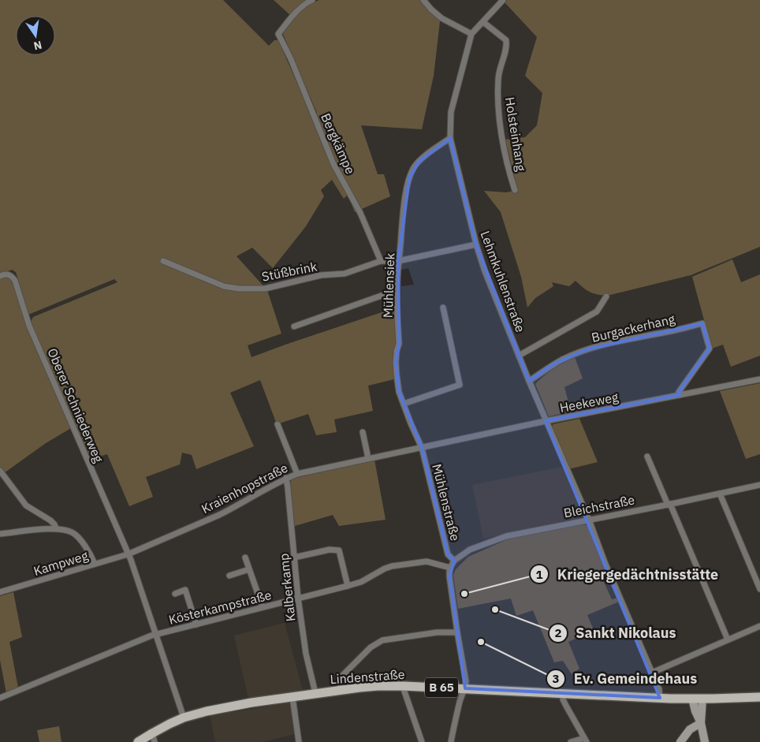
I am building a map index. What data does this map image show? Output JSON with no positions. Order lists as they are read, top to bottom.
{
  "streets": {
    "main road": ["Lindenstraße", "B 65"],
    "street": [
      "Holsteinhang",
      "Bergkämpe",
      "Stüßbrink",
      "Lehmkuhlenstraße",
      "Mühlensiek",
      "Burgackerhang",
      "Heekeweg",
      "Oberer Schniederweg",
      "Kraienhopstraße",
      "Mühlenstraße",
      "Bleichstraße",
      "Kampweg",
      "Kalberkamp",
      "Kösterkampstraße"
    ]
  },
  "crossings": [
    ["Bergkämpe", "Stüßbrink"],
    ["Stüßbrink", "Lehmkuhlenstraße"],
    ["Stüßbrink", "Mühlensiek"],
    ["Lehmkuhlenstraße", "Mühlensiek"],
    ["Lehmkuhlenstraße", "Burgackerhang"],
    ["Lehmkuhlenstraße", "Heekeweg"],
    ["Lehmkuhlenstraße", "Bleichstraße"],
    ["Lehmkuhlenstraße", "Lindenstraße"],
    ["Mühlensiek", "Heekeweg"],
    ["Mühlensiek", "Kraienhopstraße"],
    ["Mühlensiek", "Mühlenstraße"],
    ["Burgackerhang", "Heekeweg"],
    ["Heekeweg", "Kraienhopstraße"],
    ["Heekeweg", "Mühlenstraße"],
    ["Oberer Schniederweg", "Kraienhopstraße"],
    ["Oberer Schniederweg", "Kampweg"],
    ["Kraienhopstraße", "Mühlenstraße"],
    ["Kraienhopstraße", "Kampweg"],
    ["Kraienhopstraße", "Kalberkamp"],
    ["Mühlenstraße", "Bleichstraße"],
    ["Bleichstraße", "Kösterkampstraße"],
    ["Kalberkamp", "Kösterkampstraße"],
    ["Kalberkamp", "Lindenstraße"],
    ["Lindenstraße", "B 65"]
  ],
  "places": ["Kriegergedächtnisstätte", "Sankt Nikolaus", "Ev. Gemeindehaus"],
  "north": "bottom"
}
